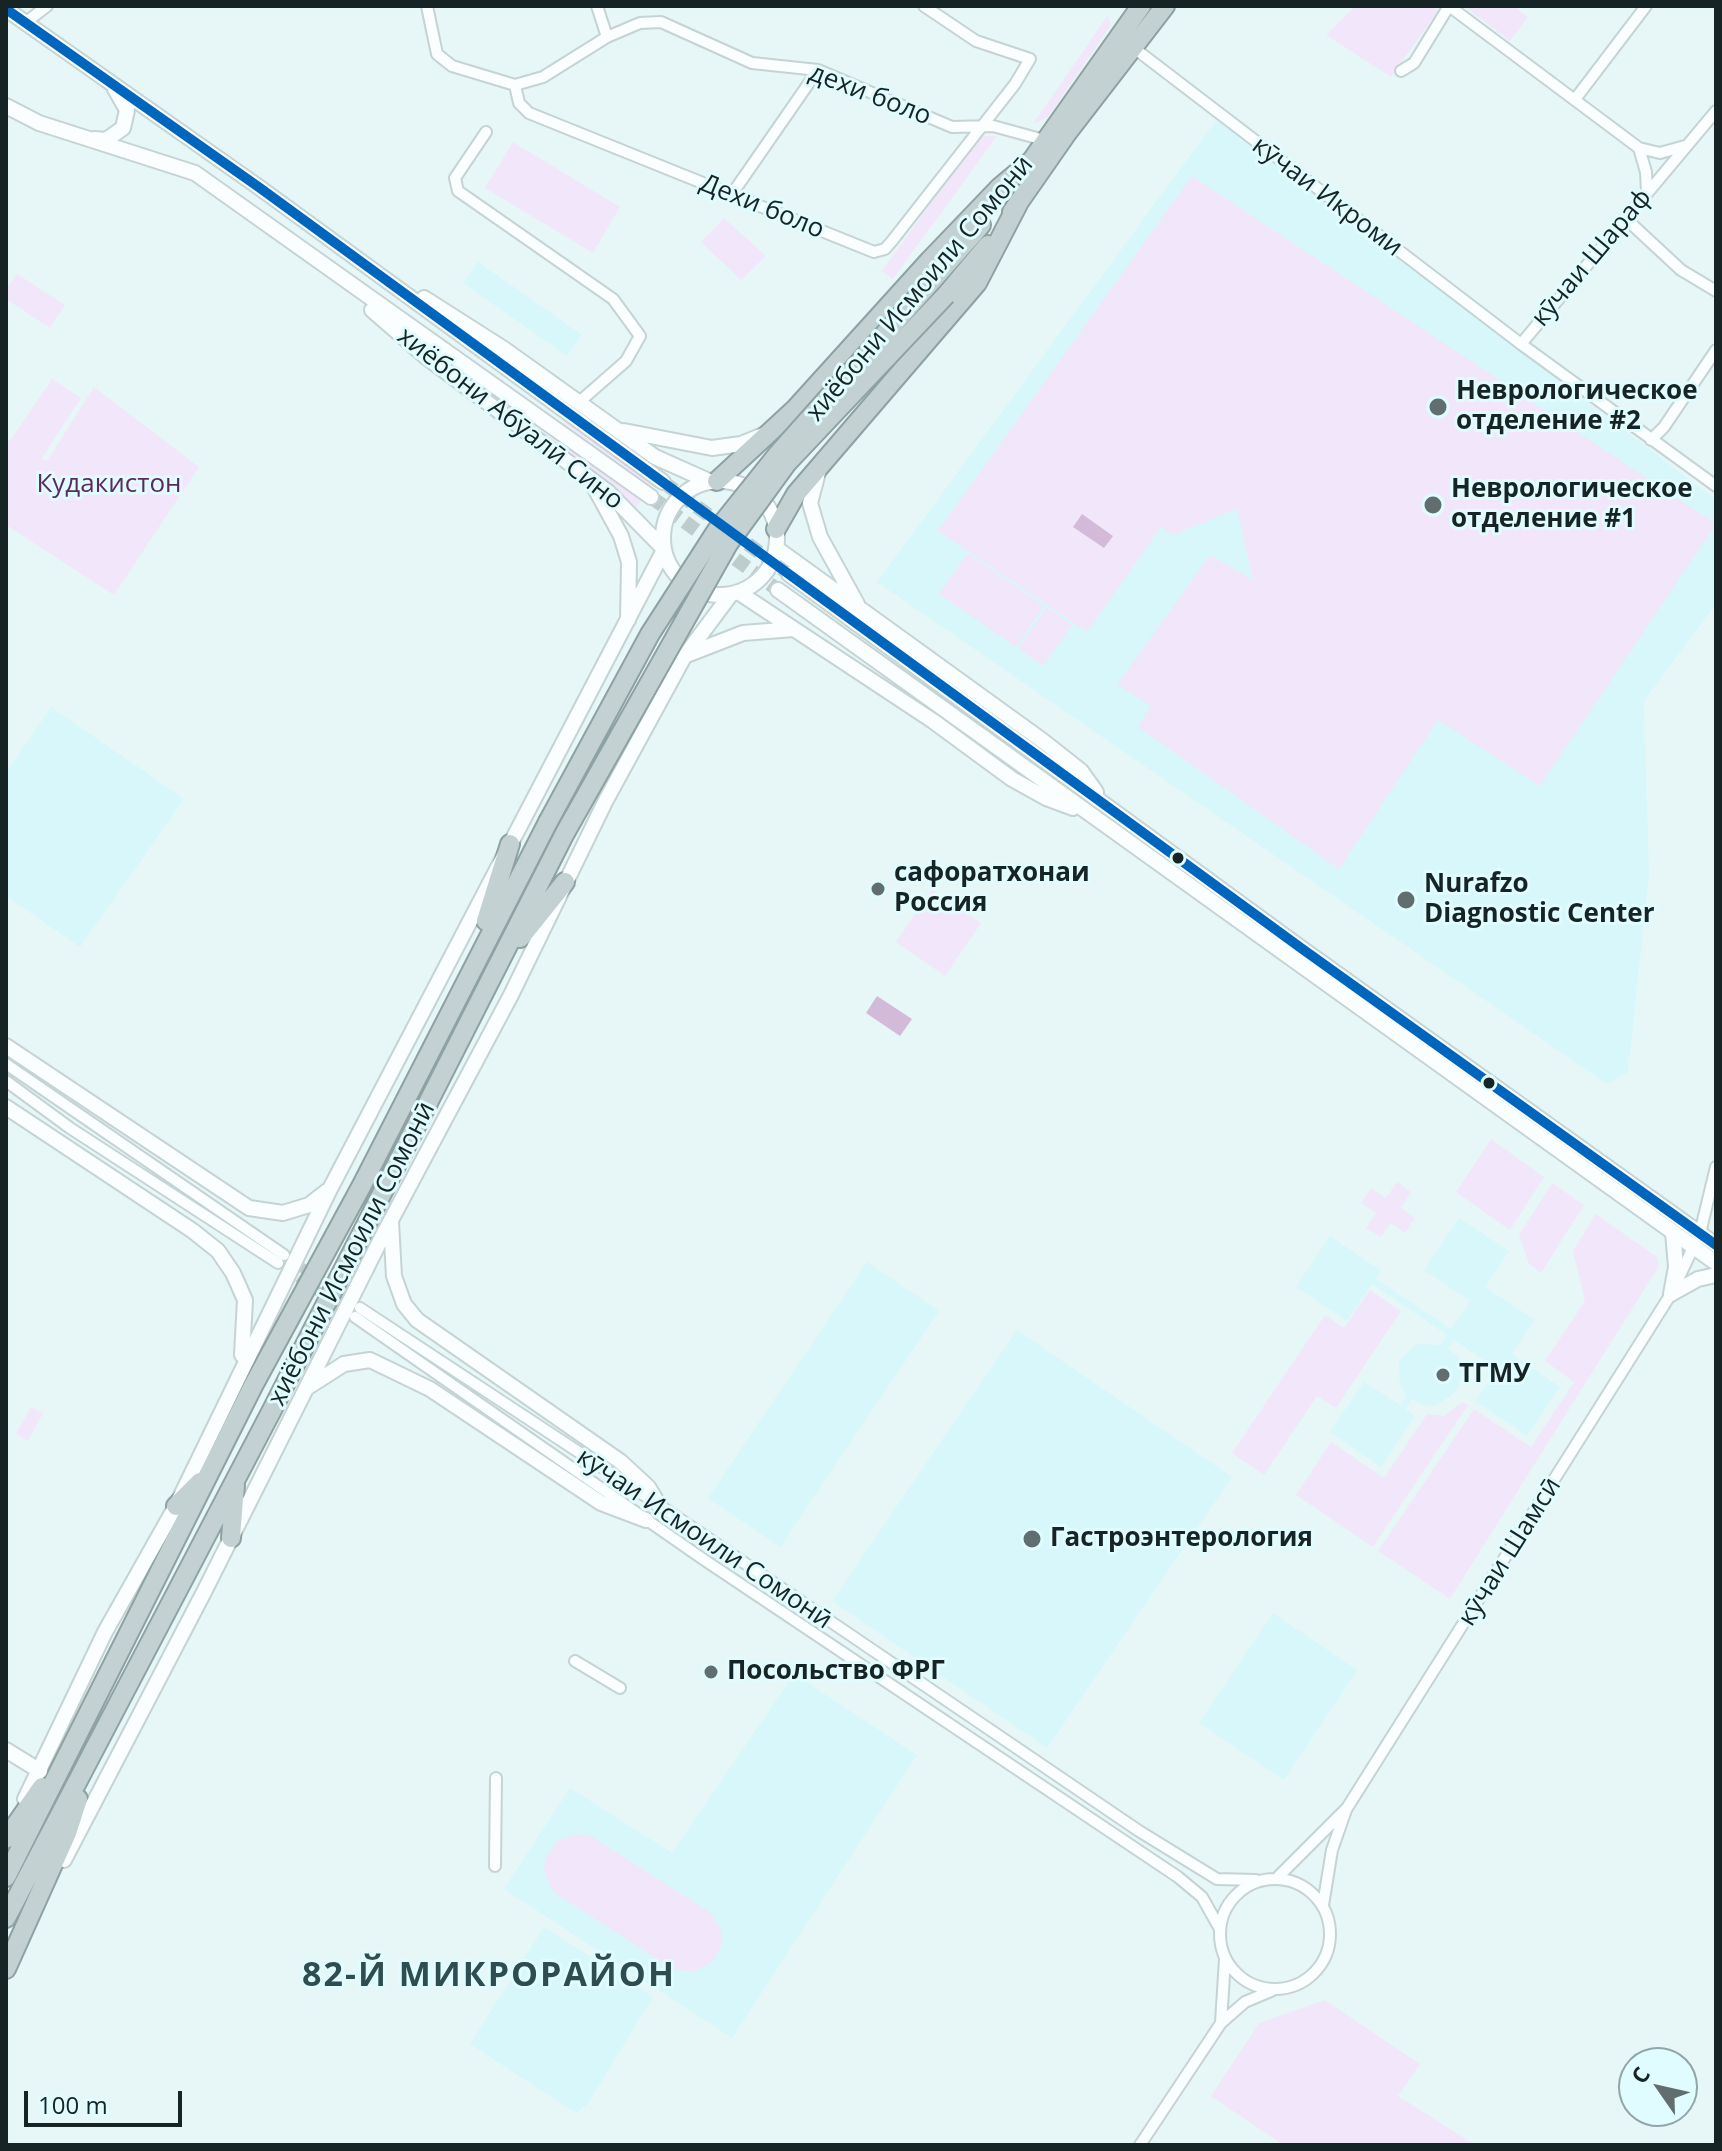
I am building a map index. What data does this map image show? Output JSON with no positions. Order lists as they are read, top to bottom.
{
  "streets": {
    "highway": ["хиёбони Исмоили Сомонӣ"],
    "main road": ["хиёбони Абӯалӣ Сино"],
    "street": [
      "дехи боло",
      "кӯчаи Икроми",
      "Дехи боло",
      "кӯчаи Шараф",
      "кӯчаи Исмоили Сомонӣ",
      "кӯчаи Шамсӣ"
    ]
  },
  "crossings": [
    ["дехи боло", "Дехи боло"],
    ["дехи боло", "хиёбони Исмоили Сомонӣ"],
    ["кӯчаи Икроми", "кӯчаи Шараф"],
    ["кӯчаи Икроми", "хиёбони Исмоили Сомонӣ"],
    ["кӯчаи Исмоили Сомонӣ", "кӯчаи Шамсӣ"]
  ],
  "districts": ["82-Й МИКРОРАЙОН"],
  "parks": ["Кудакистон"],
  "places": [
    "Неврологическое отделение #2",
    "Неврологическое отделение #1",
    "сафоратхонаи Россия",
    "Nurafzo Diagnostic Center",
    "ТГМУ",
    "Гастроэнтерология",
    "Посольство ФРГ"
  ],
  "scale_bar": "100 m",
  "north": "top left"
}
